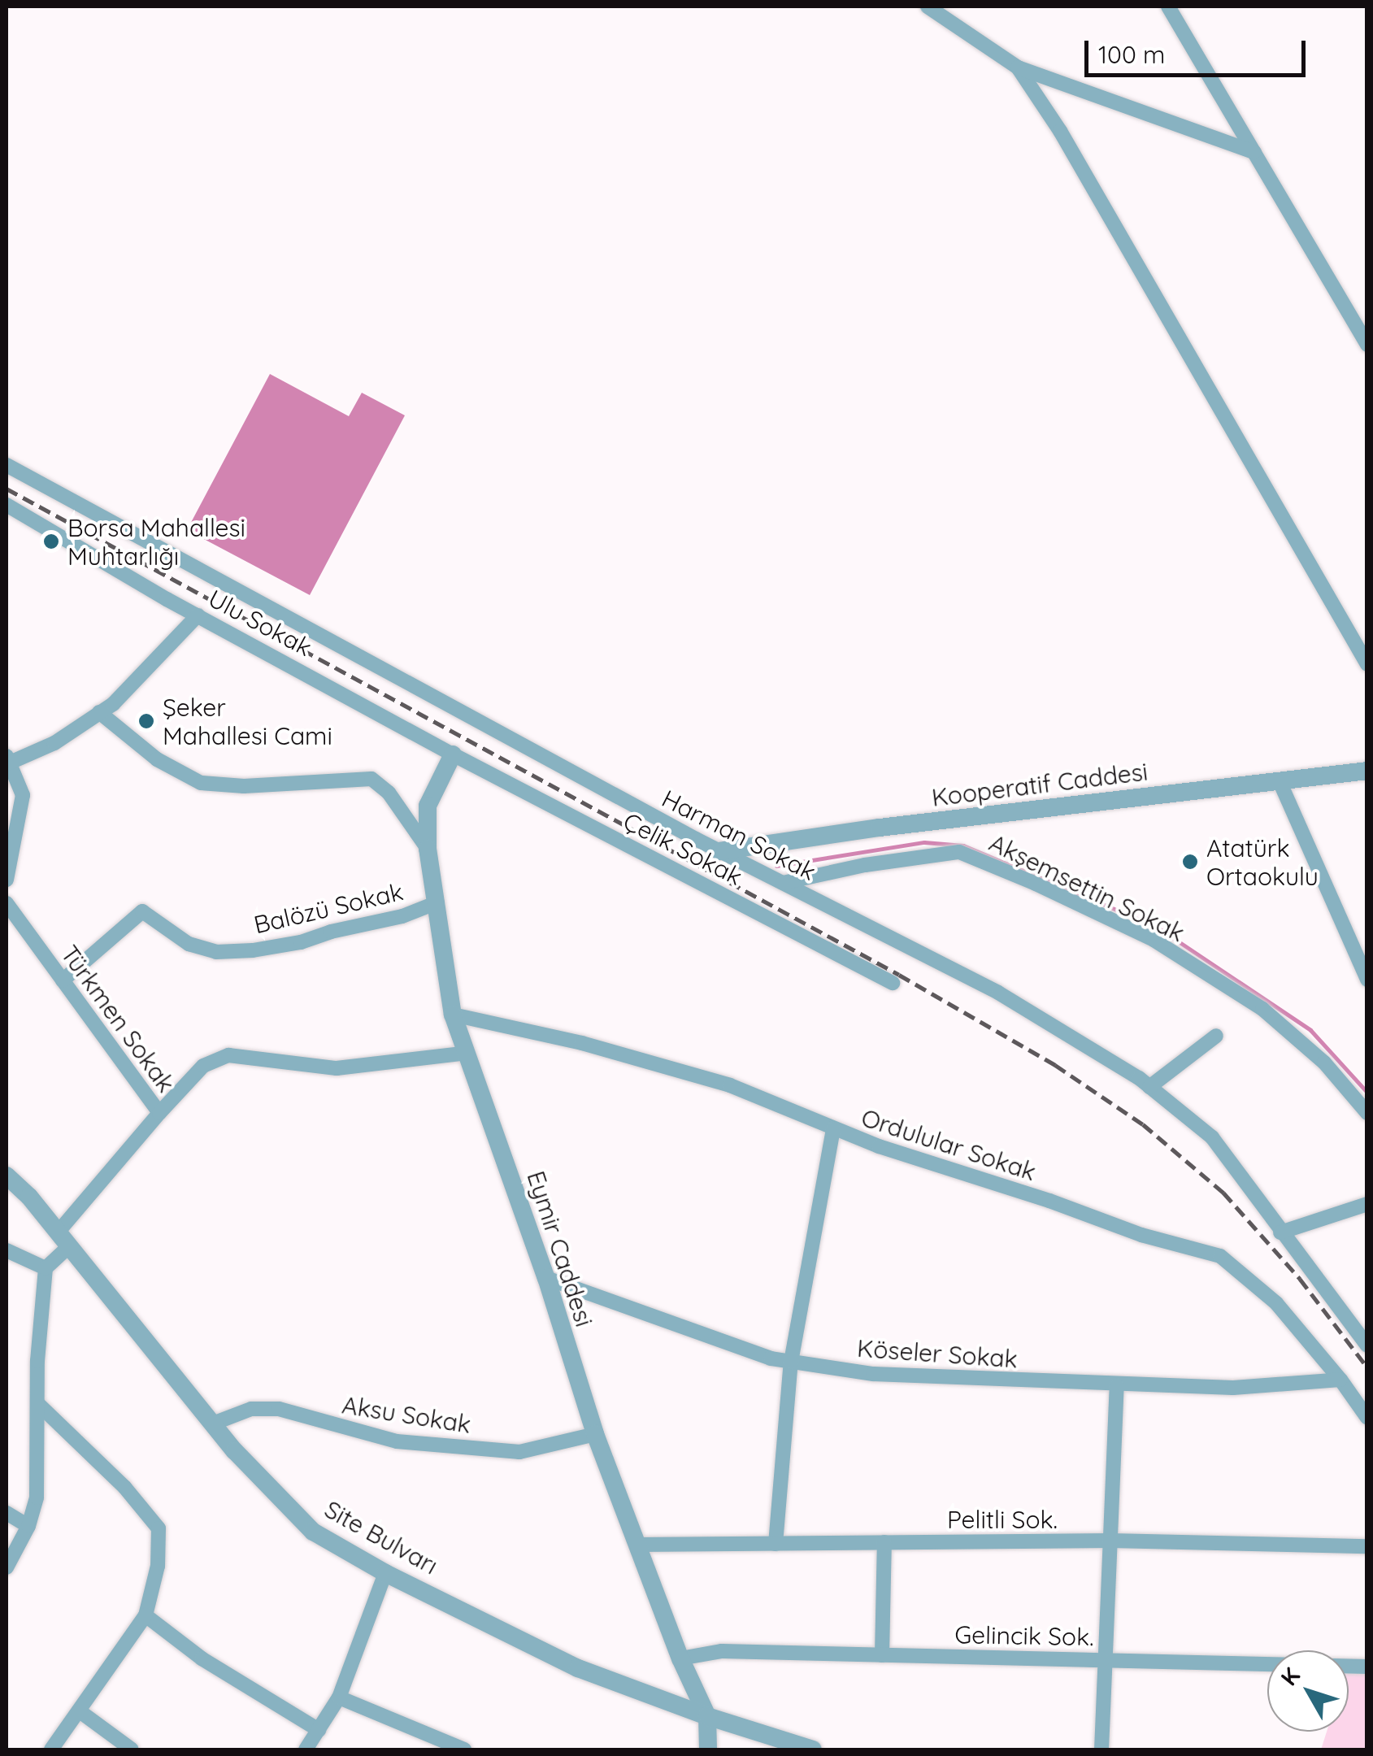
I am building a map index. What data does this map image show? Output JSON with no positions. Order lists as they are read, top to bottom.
{
  "streets": {
    "street": [
      "Ulu Sokak",
      "Kooperatif Caddesi",
      "Harman Sokak",
      "Çelik Sokak",
      "Akşemsettin Sokak",
      "Balözü Sokak",
      "Türkmen Sokak",
      "Ordulular Sokak",
      "Eymir Caddesi",
      "Köseler Sokak",
      "Aksu Sokak",
      "Pelitli Sok.",
      "Site Bulvarı",
      "Gelincik Sok."
    ]
  },
  "crossings": [
    ["Ulu Sokak", "Çelik Sokak"],
    ["Ulu Sokak", "Eymir Caddesi"],
    ["Kooperatif Caddesi", "Harman Sokak"],
    ["Harman Sokak", "Akşemsettin Sokak"],
    ["Çelik Sokak", "Eymir Caddesi"],
    ["Balözü Sokak", "Türkmen Sokak"],
    ["Balözü Sokak", "Eymir Caddesi"],
    ["Türkmen Sokak", "Site Bulvarı"],
    ["Ordulular Sokak", "Eymir Caddesi"],
    ["Ordulular Sokak", "Köseler Sokak"],
    ["Eymir Caddesi", "Köseler Sokak"],
    ["Eymir Caddesi", "Aksu Sokak"],
    ["Eymir Caddesi", "Pelitli Sok."],
    ["Eymir Caddesi", "Site Bulvarı"],
    ["Eymir Caddesi", "Gelincik Sok."],
    ["Aksu Sokak", "Site Bulvarı"]
  ],
  "places": ["Borsa Mahallesi Muhtarlığı", "Şeker Mahallesi Cami", "Atatürk Ortaokulu"],
  "scale_bar": "100 m",
  "north": "top left"
}
